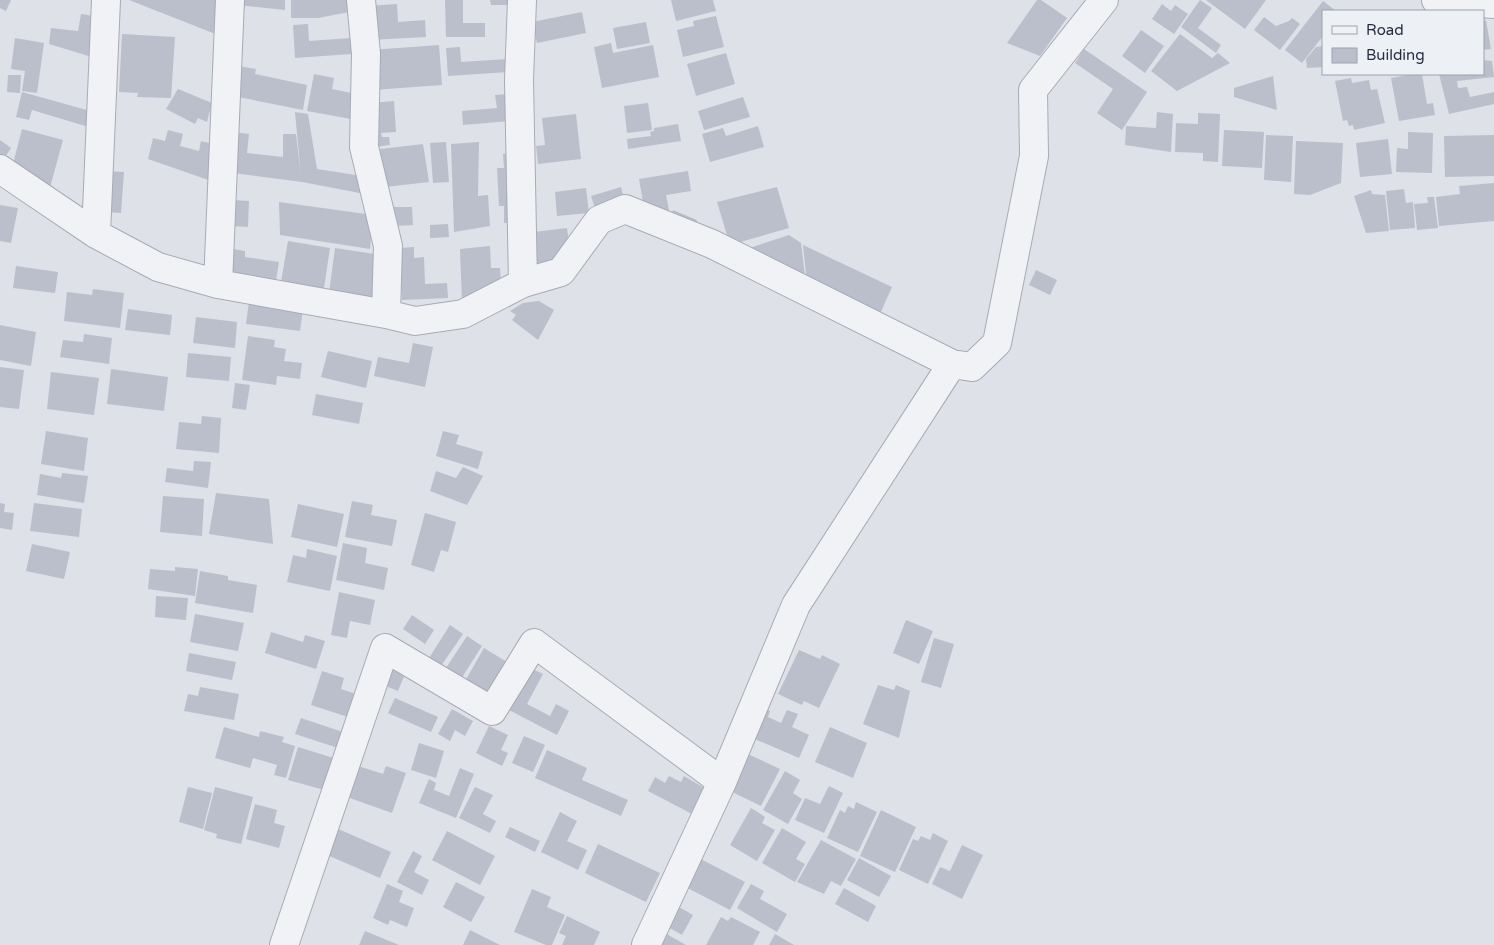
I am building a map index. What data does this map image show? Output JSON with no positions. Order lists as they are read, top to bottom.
{
  "legend": ["Road", "Building"]
}
